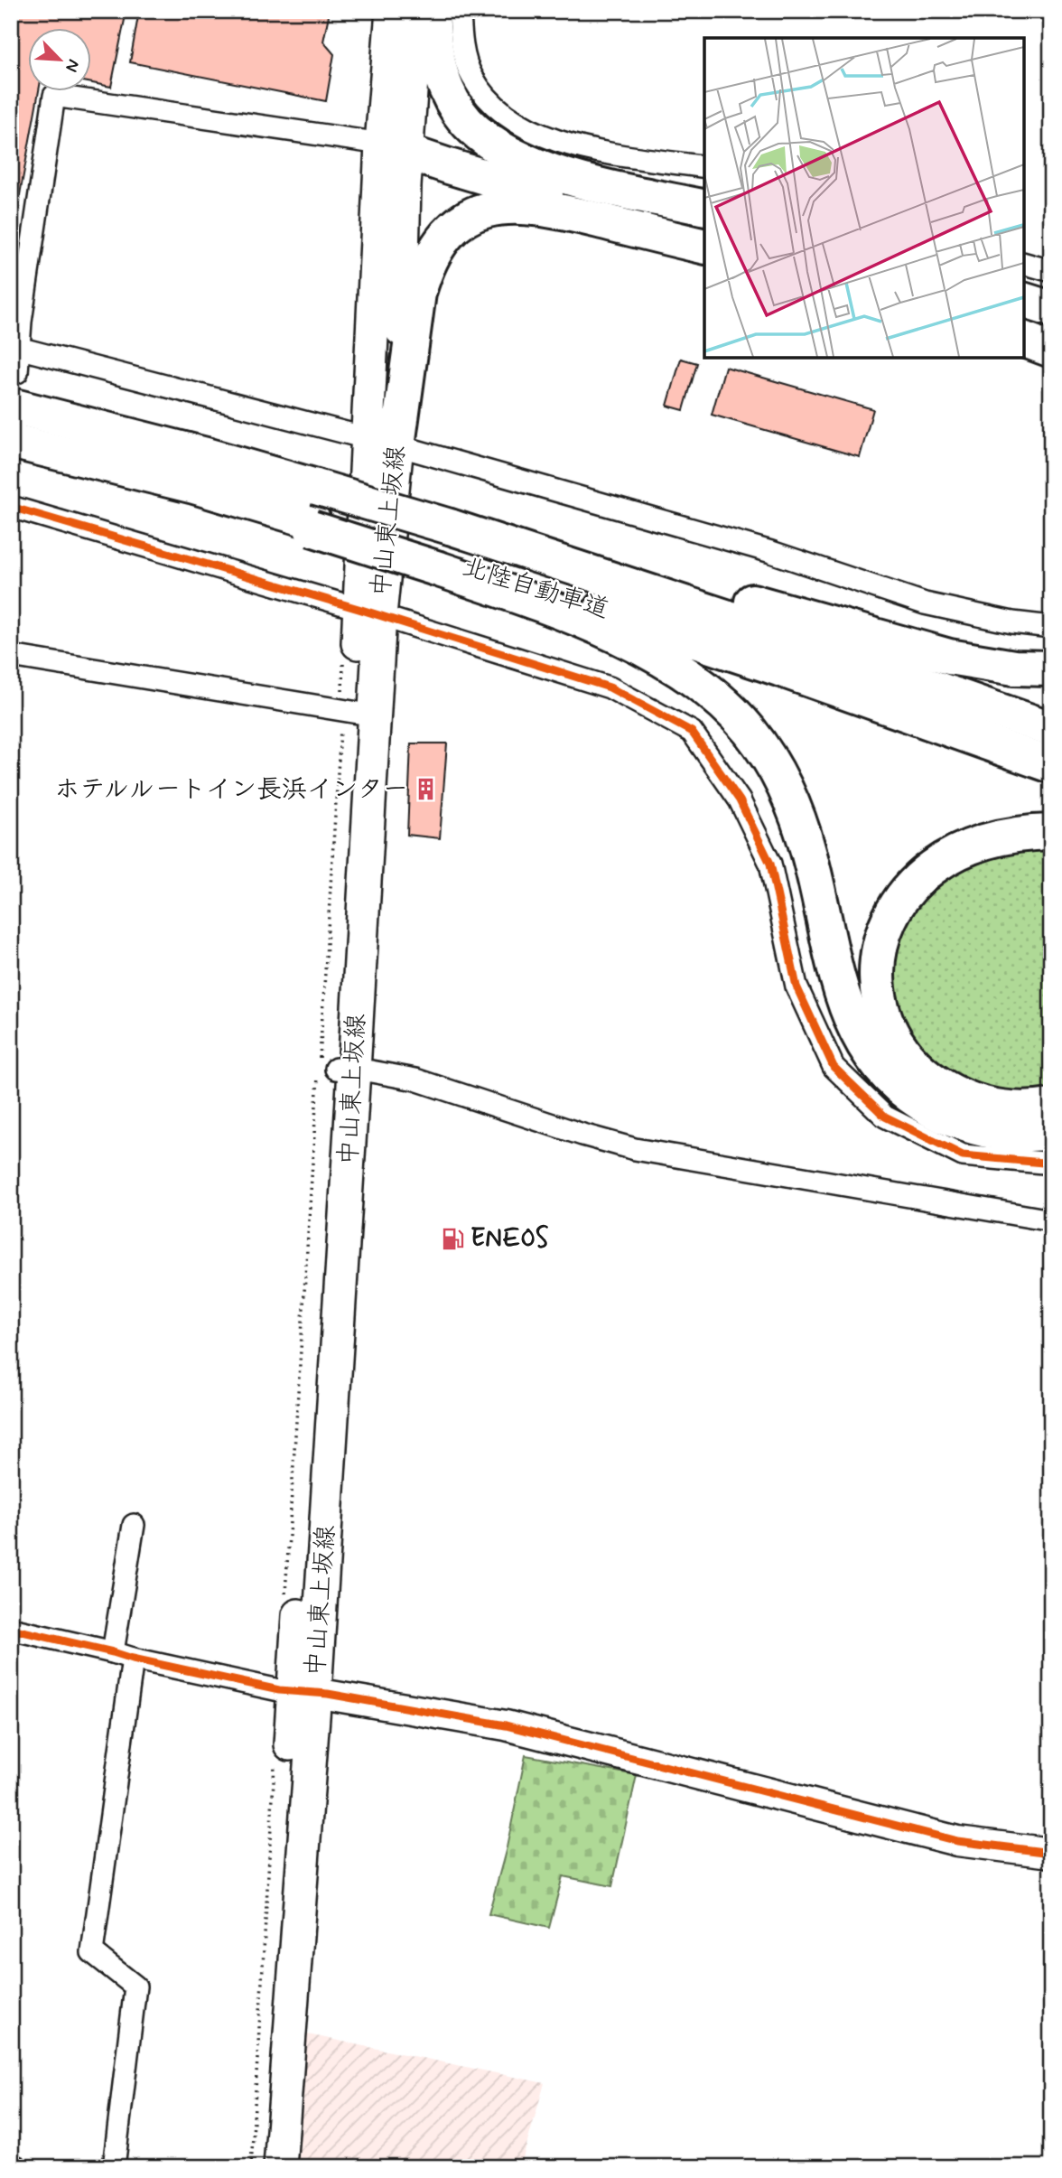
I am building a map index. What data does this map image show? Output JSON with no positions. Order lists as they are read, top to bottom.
{
  "streets": {
    "highway": ["北陸自動車道"],
    "main road": ["中山東上坂線"]
  },
  "places": {
    "building": ["ホテルルートイン長浜インター"],
    "fuel station": ["ENEOS"]
  },
  "north": "bottom right"
}
